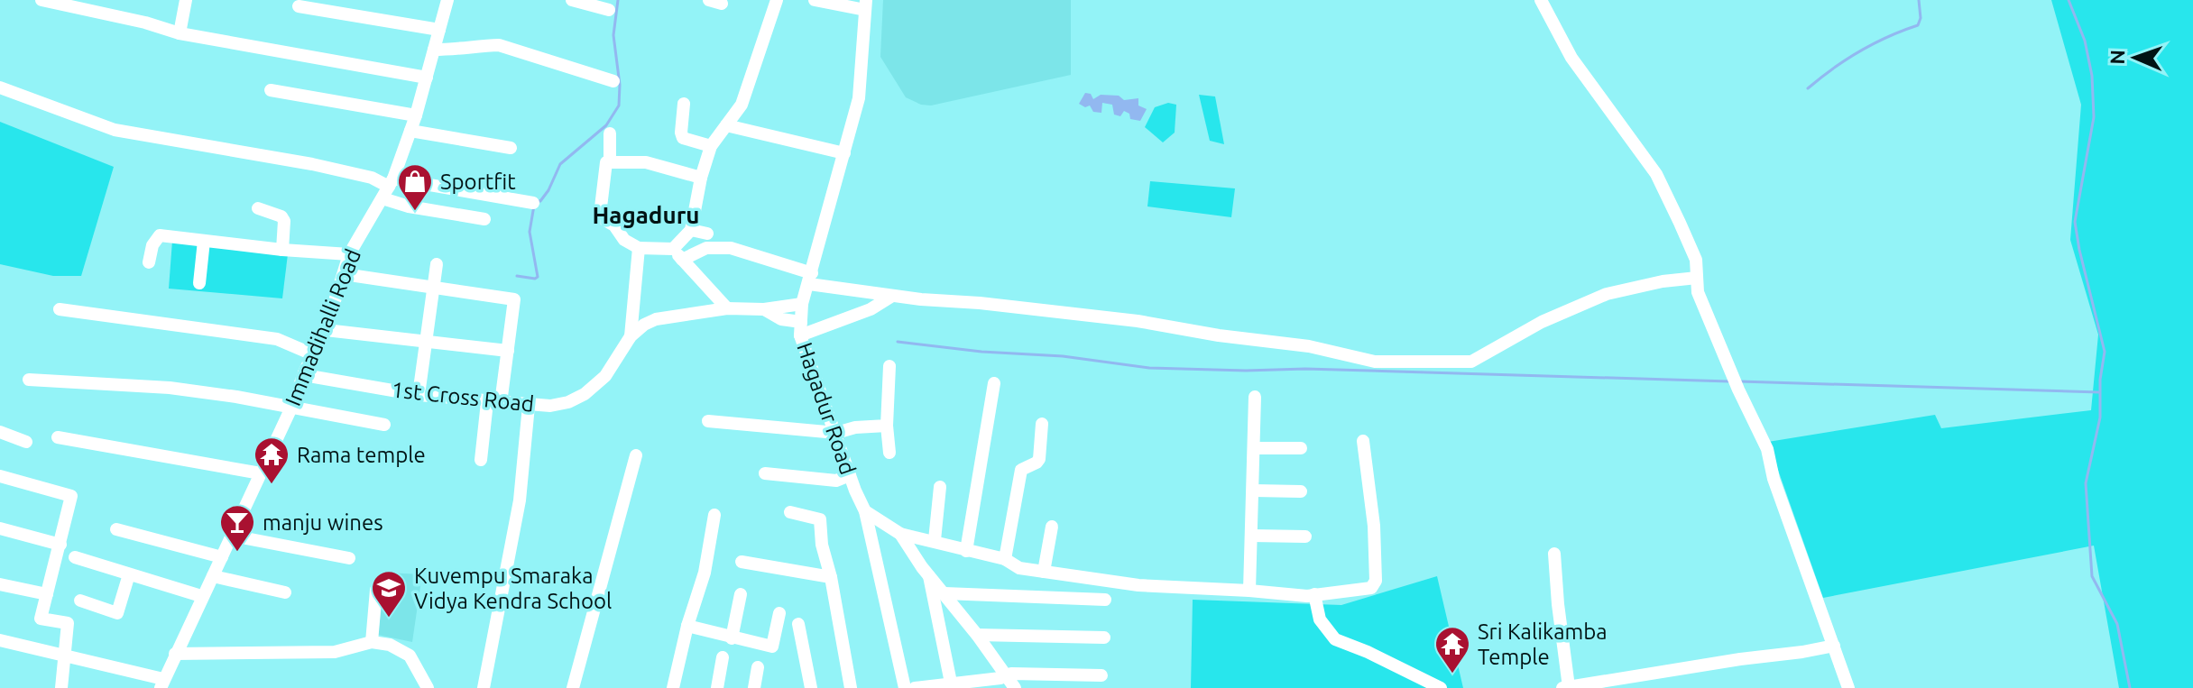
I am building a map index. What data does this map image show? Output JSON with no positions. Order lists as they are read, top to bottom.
{
  "streets": {
    "street": ["Immadihalli Road", "1st Cross Road", "Hagadur Road"]
  },
  "crossings": [
    ["Immadihalli Road", "1st Cross Road"],
    ["1st Cross Road", "Hagadur Road"]
  ],
  "districts": ["Hagaduru"],
  "places": {
    "shop": ["Sportfit"],
    "temple": ["Rama temple", "Sri Kalikamba Temple"],
    "bar": ["manju wines"],
    "school or university": ["Kuvempu Smaraka Vidya Kendra School"]
  },
  "north": "left"
}
